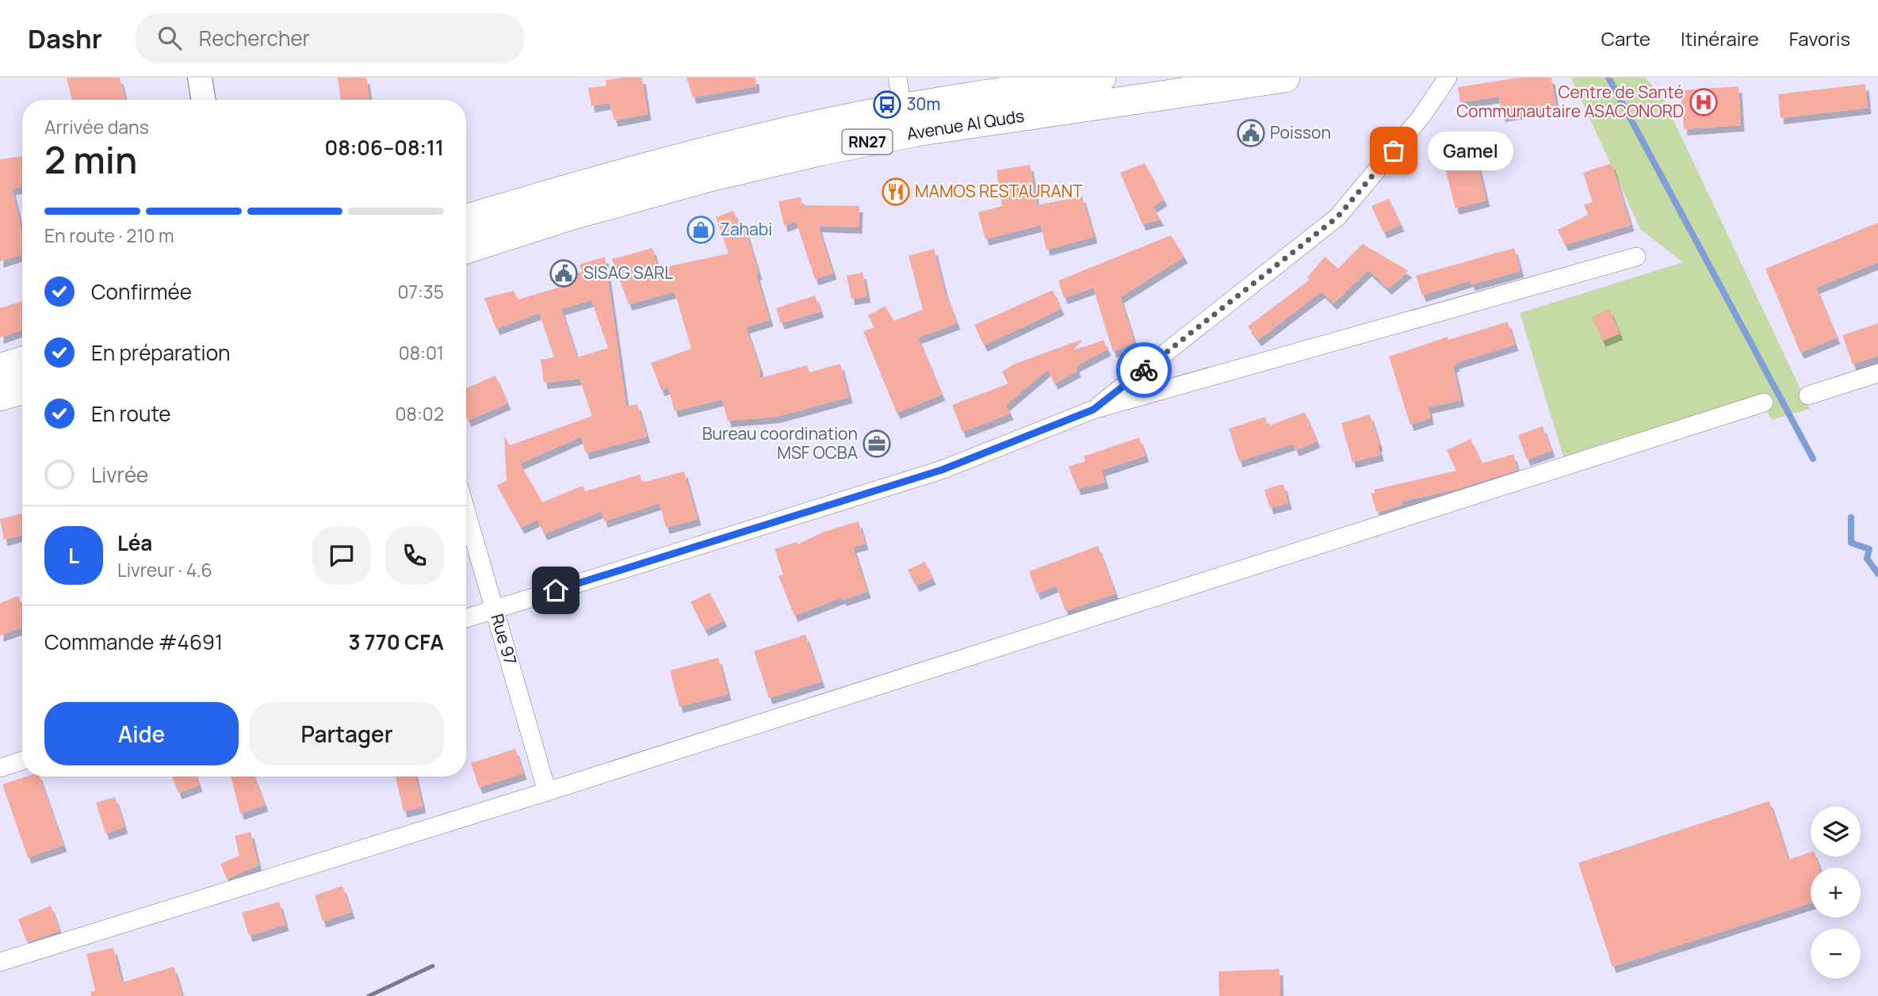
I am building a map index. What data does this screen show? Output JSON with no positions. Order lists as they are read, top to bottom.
{
  "streets": {
    "main road": ["Avenue Al Quds", "RN27"],
    "street": ["Rue 97"]
  },
  "places": {
    "hospital": ["Centre de Santé Communautaire ASACONORD"],
    "bus stop": ["30m"],
    "public building": ["Poisson", "SISAG SARL"],
    "other": ["Gamel"],
    "restaurant": ["MAMOS RESTAURANT"],
    "shop": ["Zahabi"],
    "office": ["Bureau coordination MSF OCBA"]
  },
  "page": {
    "header": "Dashr",
    "search": "Rechercher",
    "nav": ["Carte", "Itinéraire", "Favoris"],
    "heading": ["2 min", "Arrivée dans", "08:06–08:11"],
    "panel": [
      "Léa",
      "Livreur · 4.6",
      "Commande #4691",
      "3 770 CFA"
    ],
    "bubble": "Gamel",
    "bar": "En route · 210 m",
    "list": [
      ["Confirmée", "07:35"],
      ["En préparation", "08:01"],
      ["En route", "08:02"],
      "Livrée"
    ],
    "round": "L",
    "buttons": ["Aide", "Partager"],
    "map_buttons": ["+", "−"]
  }
}
